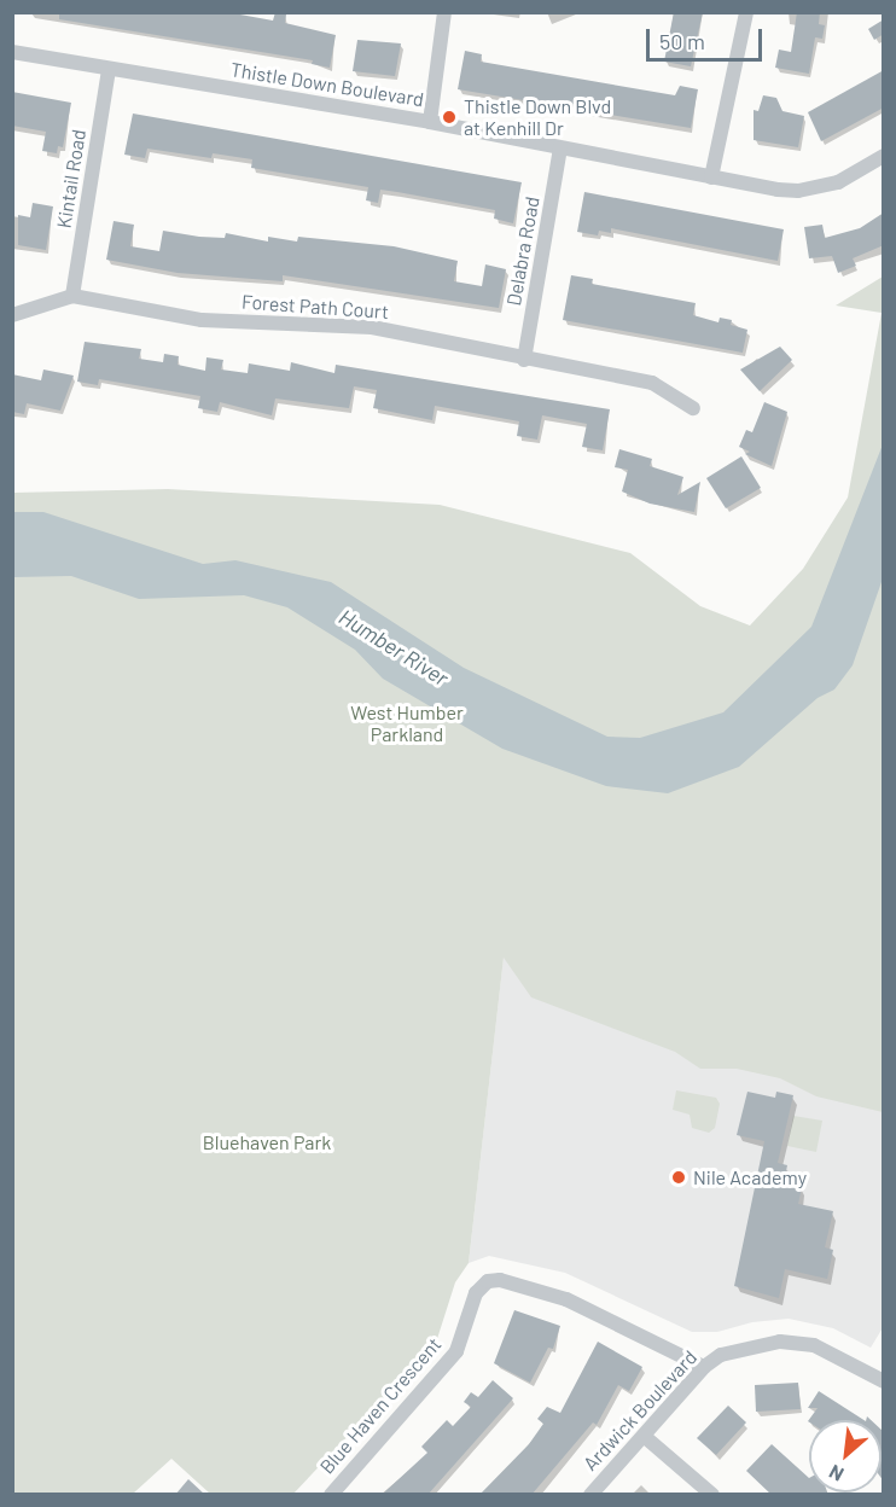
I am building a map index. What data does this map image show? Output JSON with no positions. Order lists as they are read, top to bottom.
{
  "streets": {
    "street": [
      "Thistle Down Boulevard",
      "Kintail Road",
      "Delabra Road",
      "Forest Path Court",
      "Blue Haven Crescent",
      "Ardwick Boulevard"
    ]
  },
  "crossings": [
    ["Thistle Down Boulevard", "Kintail Road"],
    ["Thistle Down Boulevard", "Delabra Road"],
    ["Kintail Road", "Forest Path Court"],
    ["Delabra Road", "Forest Path Court"],
    ["Blue Haven Crescent", "Ardwick Boulevard"]
  ],
  "water": ["Humber River"],
  "parks": ["West Humber Parkland", "Bluehaven Park"],
  "places": ["Thistle Down Blvd at Kenhill Dr", "Nile Academy"],
  "scale_bar": "50 m",
  "north": "bottom left"
}
